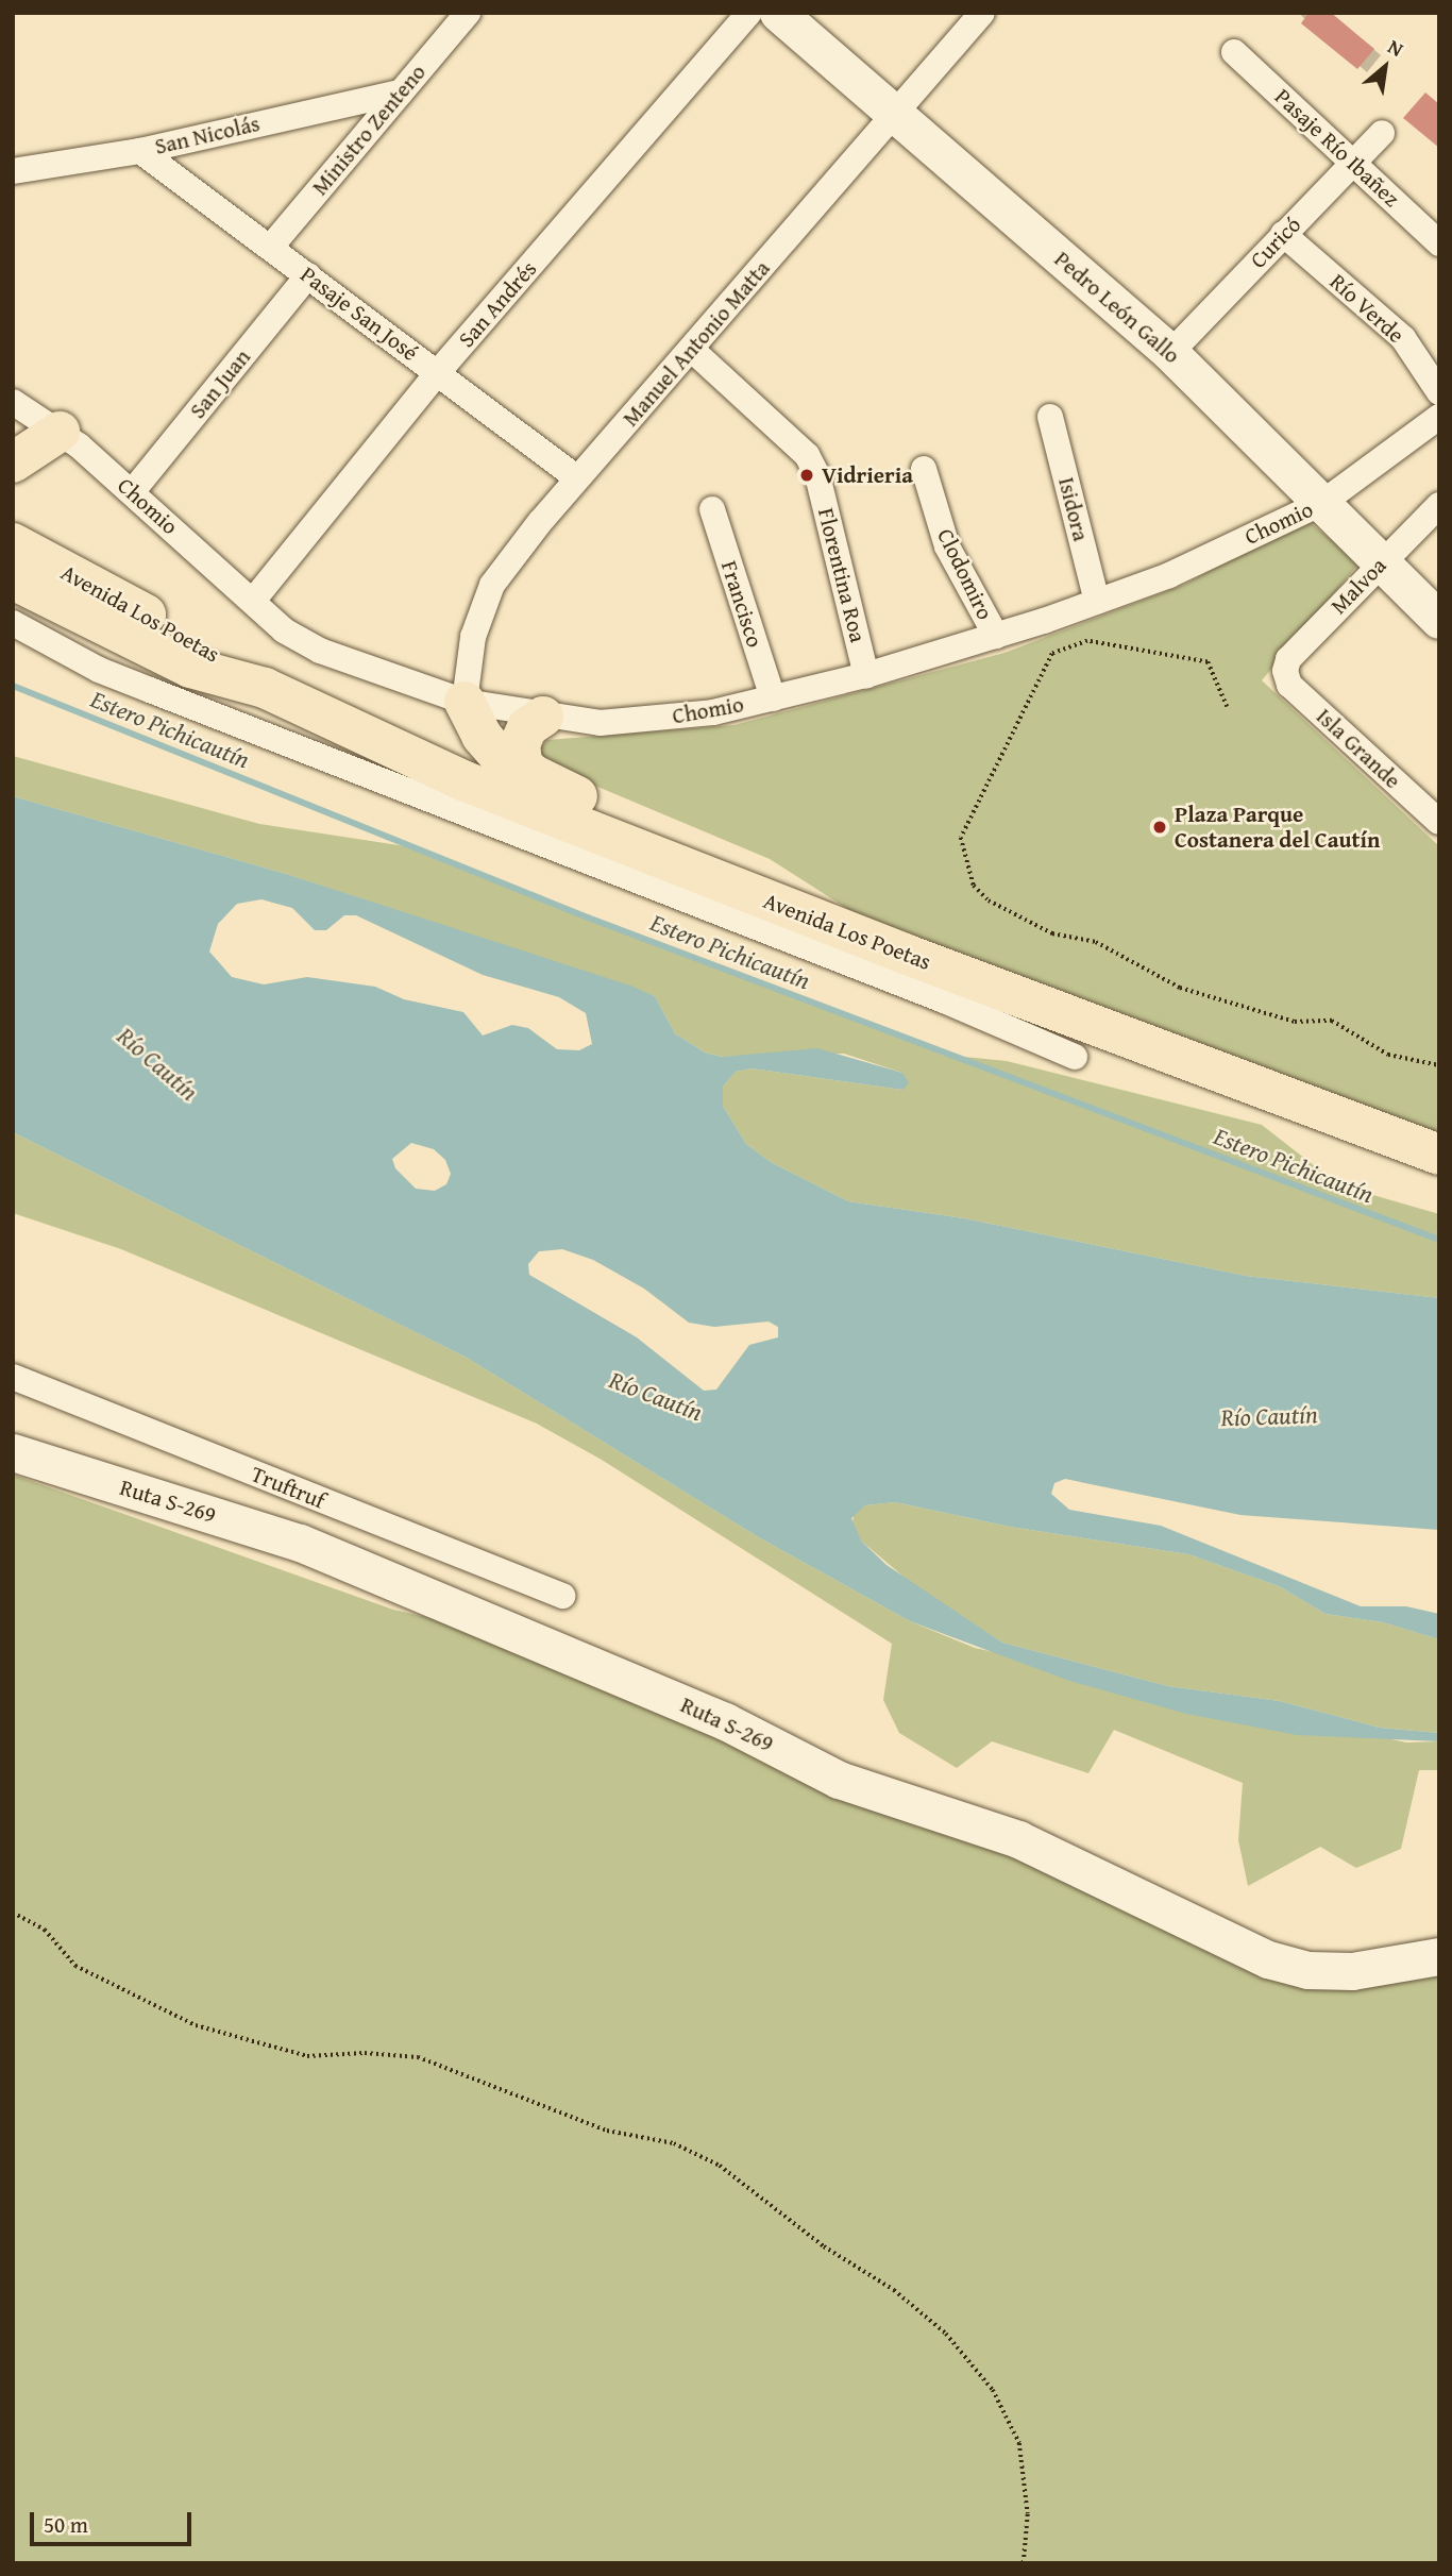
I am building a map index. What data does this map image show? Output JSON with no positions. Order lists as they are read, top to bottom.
{
  "streets": {
    "main road": ["Pedro León Gallo", "Avenida Los Poetas", "Ruta S-269"],
    "street": [
      "Ministro Zenteno",
      "San Nicolás",
      "Pasaje Río Ibañez",
      "Curicó",
      "San Andrés",
      "Río Verde",
      "Pasaje San José",
      "Manuel Antonio Matta",
      "San Juan",
      "Chomio",
      "Isidora",
      "Clodomiro",
      "Florentina Roa",
      "Malvoa",
      "Francisco",
      "Isla Grande",
      "Truftruf"
    ]
  },
  "crossings": [
    ["Ministro Zenteno", "San Nicolás"],
    ["Ministro Zenteno", "Pasaje San José"],
    ["San Nicolás", "Pasaje San José"],
    ["Pasaje Río Ibañez", "Curicó"],
    ["Curicó", "Pedro León Gallo"],
    ["Curicó", "Río Verde"],
    ["San Andrés", "Pasaje San José"],
    ["San Andrés", "Chomio"],
    ["Pedro León Gallo", "Manuel Antonio Matta"],
    ["Pedro León Gallo", "Chomio"],
    ["Pedro León Gallo", "Malvoa"],
    ["Pasaje San José", "Manuel Antonio Matta"],
    ["Pasaje San José", "San Juan"],
    ["Manuel Antonio Matta", "Chomio"],
    ["Manuel Antonio Matta", "Florentina Roa"],
    ["San Juan", "Chomio"],
    ["Chomio", "Isidora"],
    ["Chomio", "Clodomiro"],
    ["Chomio", "Florentina Roa"],
    ["Chomio", "Francisco"],
    ["Malvoa", "Isla Grande"]
  ],
  "water": ["Estero Pichicautín", "Río Cautín"],
  "places": ["Vidrieria", "Plaza Parque Costanera del Cautín"],
  "scale_bar": "50 m",
  "north": "top right"
}
